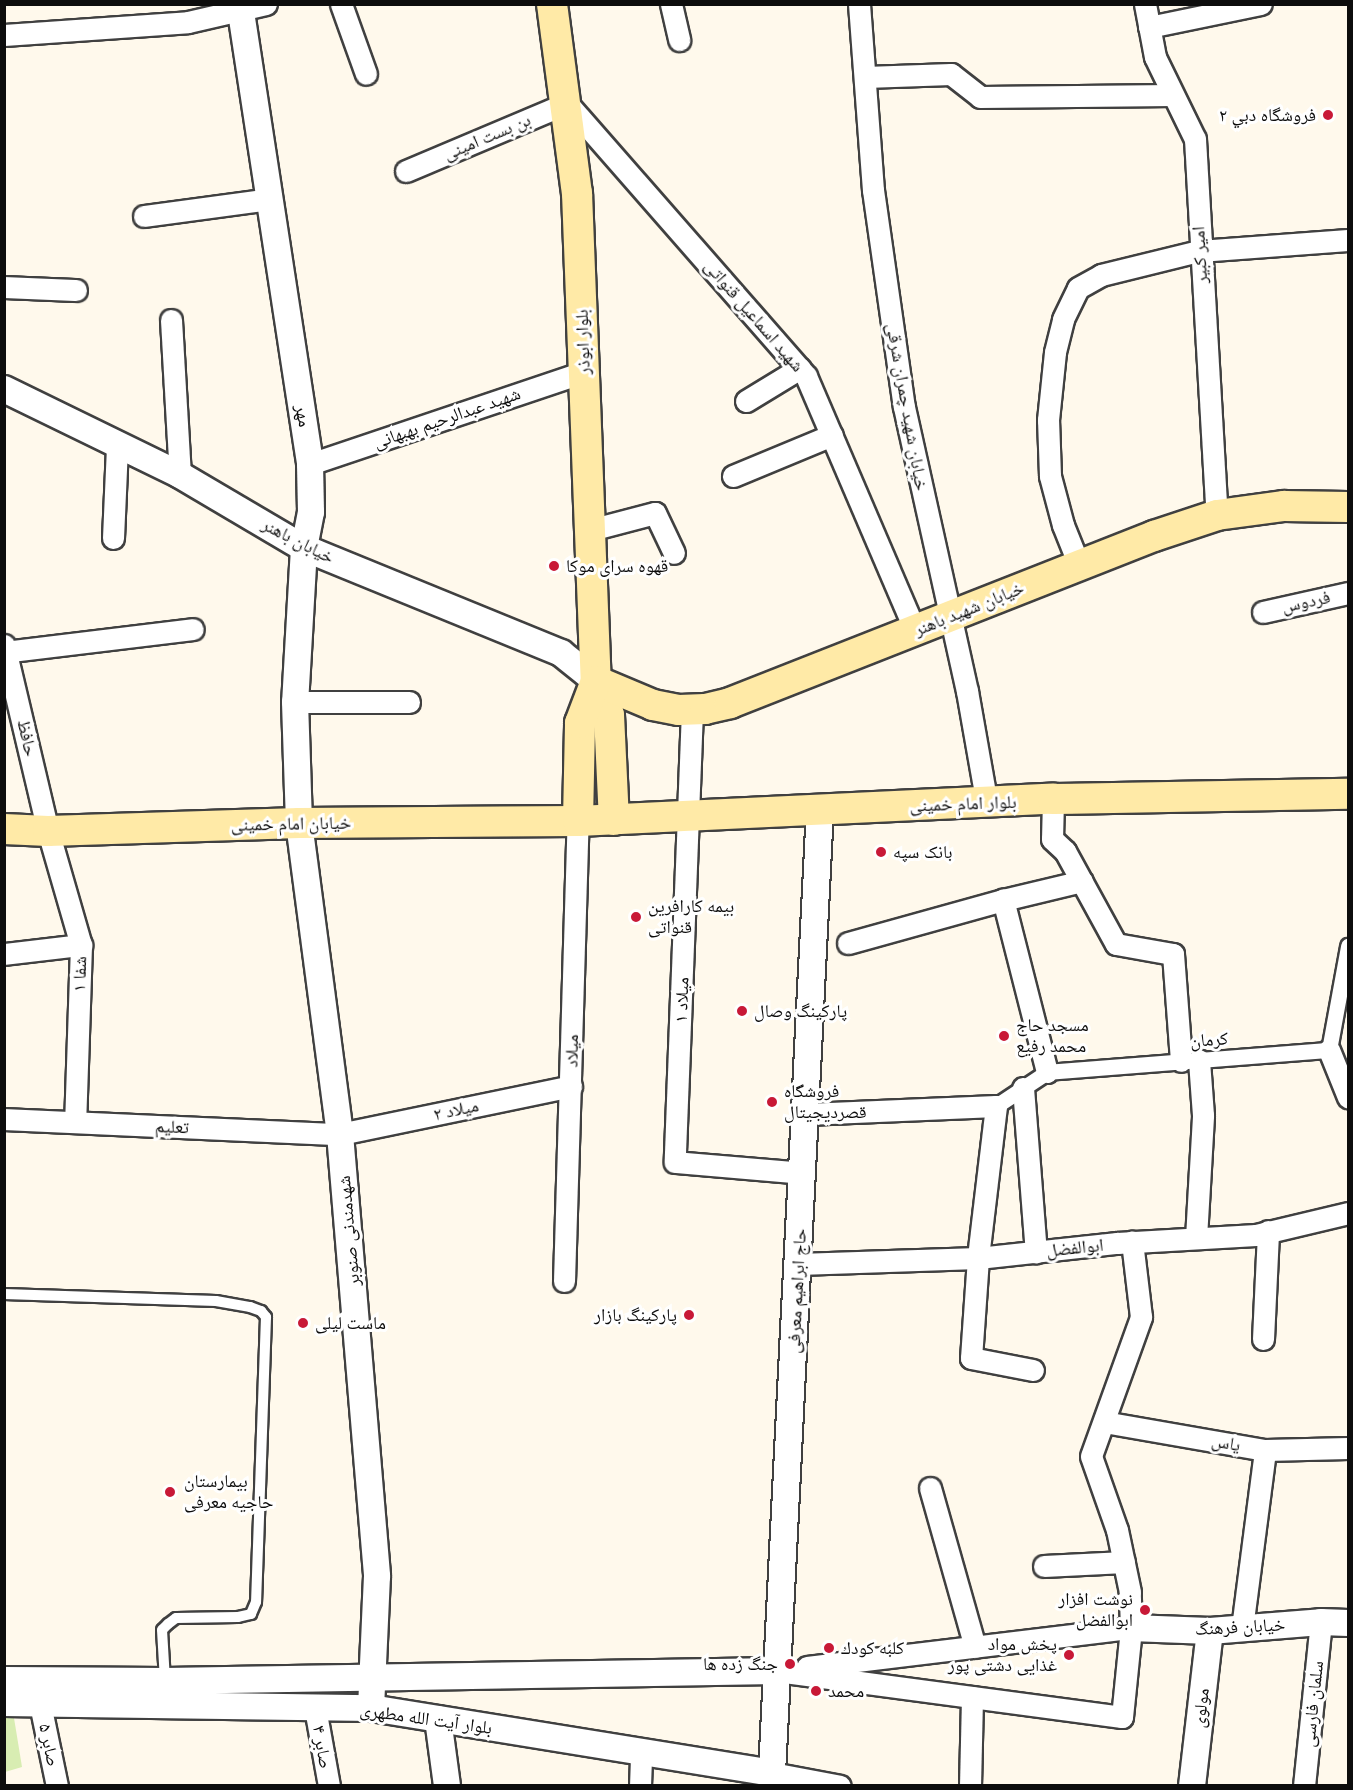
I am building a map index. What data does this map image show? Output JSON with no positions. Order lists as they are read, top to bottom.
{
  "streets": {
    "main road": [
      "بلوار ابوذر",
      "خیابان شهید باهنر",
      "بلوار امام خمینی",
      "خیابان امام خمینی"
    ],
    "street": [
      "بن بست امینی",
      "امیر کبیر",
      "شهید اسماعیل قنواتی",
      "خیابان شهید چمران شرقی",
      "مهر",
      "شهید عبدالرحیم بهبهانی",
      "خیابان باهنر",
      "فردوس",
      "حافظ",
      "شفا ۱",
      "میلاد ۱",
      "کرمان",
      "میلاد",
      "میلاد ۲",
      "تعلیم",
      "شهدمندنی صنوبر",
      "ابوالفضل",
      "حاج ابراهیم معرفی",
      "یاس",
      "خیابان فرهنگ",
      "سلمان فارسی",
      "مولوی",
      "بلوار آیت الله مطهری",
      "صابر ۵",
      "صابر ۴"
    ]
  },
  "crossings": [
    ["بن بست امینی", "شهید اسماعیل قنواتی"],
    ["بن بست امینی", "بلوار ابوذر"],
    ["امیر کبیر", "خیابان شهید باهنر"],
    ["شهید اسماعیل قنواتی", "بلوار ابوذر"],
    ["شهید اسماعیل قنواتی", "خیابان شهید باهنر"],
    ["بلوار ابوذر", "شهید عبدالرحیم بهبهانی"],
    ["بلوار ابوذر", "خیابان باهنر"],
    ["بلوار ابوذر", "خیابان شهید باهنر"],
    ["خیابان شهید چمران شرقی", "خیابان شهید باهنر"],
    ["خیابان شهید چمران شرقی", "بلوار امام خمینی"],
    ["مهر", "شهید عبدالرحیم بهبهانی"],
    ["مهر", "خیابان باهنر"],
    ["مهر", "خیابان امام خمینی"],
    ["مهر", "شهدمندنی صنوبر"],
    ["خیابان باهنر", "خیابان شهید باهنر"],
    ["خیابان شهید باهنر", "میلاد ۱"],
    ["حافظ", "خیابان امام خمینی"],
    ["حافظ", "شفا ۱"],
    ["بلوار امام خمینی", "خیابان امام خمینی"],
    ["بلوار امام خمینی", "میلاد ۱"],
    ["بلوار امام خمینی", "میلاد"],
    ["بلوار امام خمینی", "حاج ابراهیم معرفی"],
    ["خیابان امام خمینی", "شفا ۱"],
    ["خیابان امام خمینی", "میلاد"],
    ["خیابان امام خمینی", "شهدمندنی صنوبر"],
    ["شفا ۱", "تعلیم"],
    ["میلاد ۱", "حاج ابراهیم معرفی"],
    ["میلاد", "میلاد ۲"],
    ["میلاد ۲", "تعلیم"],
    ["میلاد ۲", "شهدمندنی صنوبر"],
    ["تعلیم", "شهدمندنی صنوبر"],
    ["شهدمندنی صنوبر", "بلوار آیت الله مطهری"],
    ["ابوالفضل", "حاج ابراهیم معرفی"],
    ["حاج ابراهیم معرفی", "بلوار آیت الله مطهری"],
    ["خیابان فرهنگ", "سلمان فارسی"],
    ["خیابان فرهنگ", "مولوی"],
    ["بلوار آیت الله مطهری", "صابر ۵"],
    ["بلوار آیت الله مطهری", "صابر ۴"]
  ],
  "places": [
    "فروشگاه دبي ٢",
    "قهوه سرای موکا",
    "بانک سپه",
    "بیمه کارافرین قنواتی",
    "پارکینگ وصال",
    "مسجد حاج محمد رفیع",
    "فروشگاه قصردیجیتال",
    "پارکینگ بازار",
    "ماست لیلی",
    "بیمارستان حاجیه معرفی",
    "نوشت افزار ابوالفضل",
    "كلبه كودك",
    "پخش مواد غذایی دشتی پور",
    "جنگ زده ها",
    "محمد"
  ]
}
